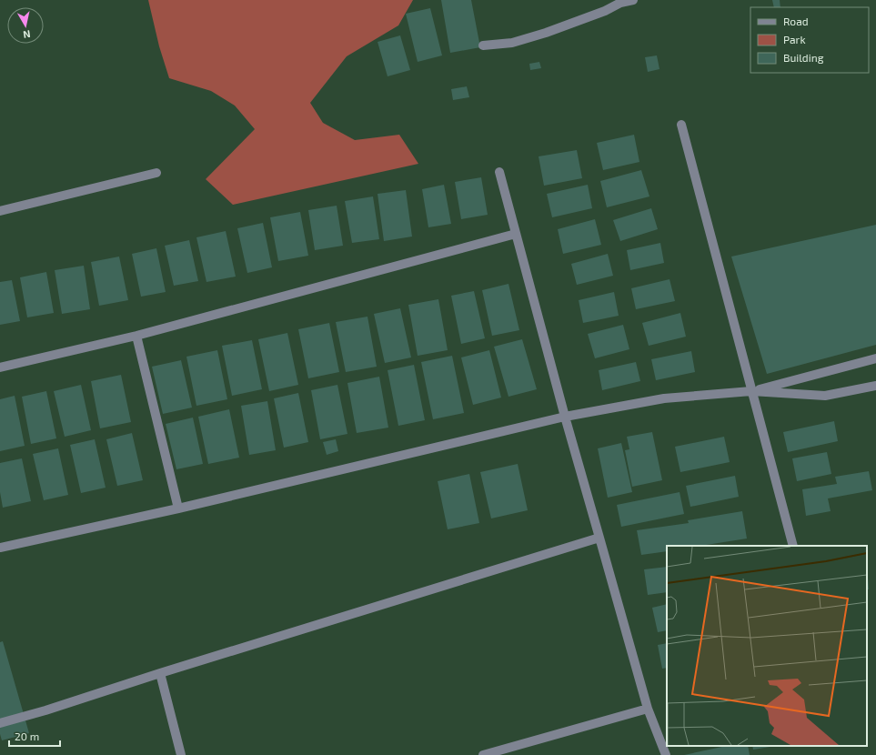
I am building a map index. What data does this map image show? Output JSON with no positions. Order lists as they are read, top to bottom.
{
  "legend": ["Road", "Park", "Building"],
  "scale_bar": "20 m",
  "north": "bottom"
}
